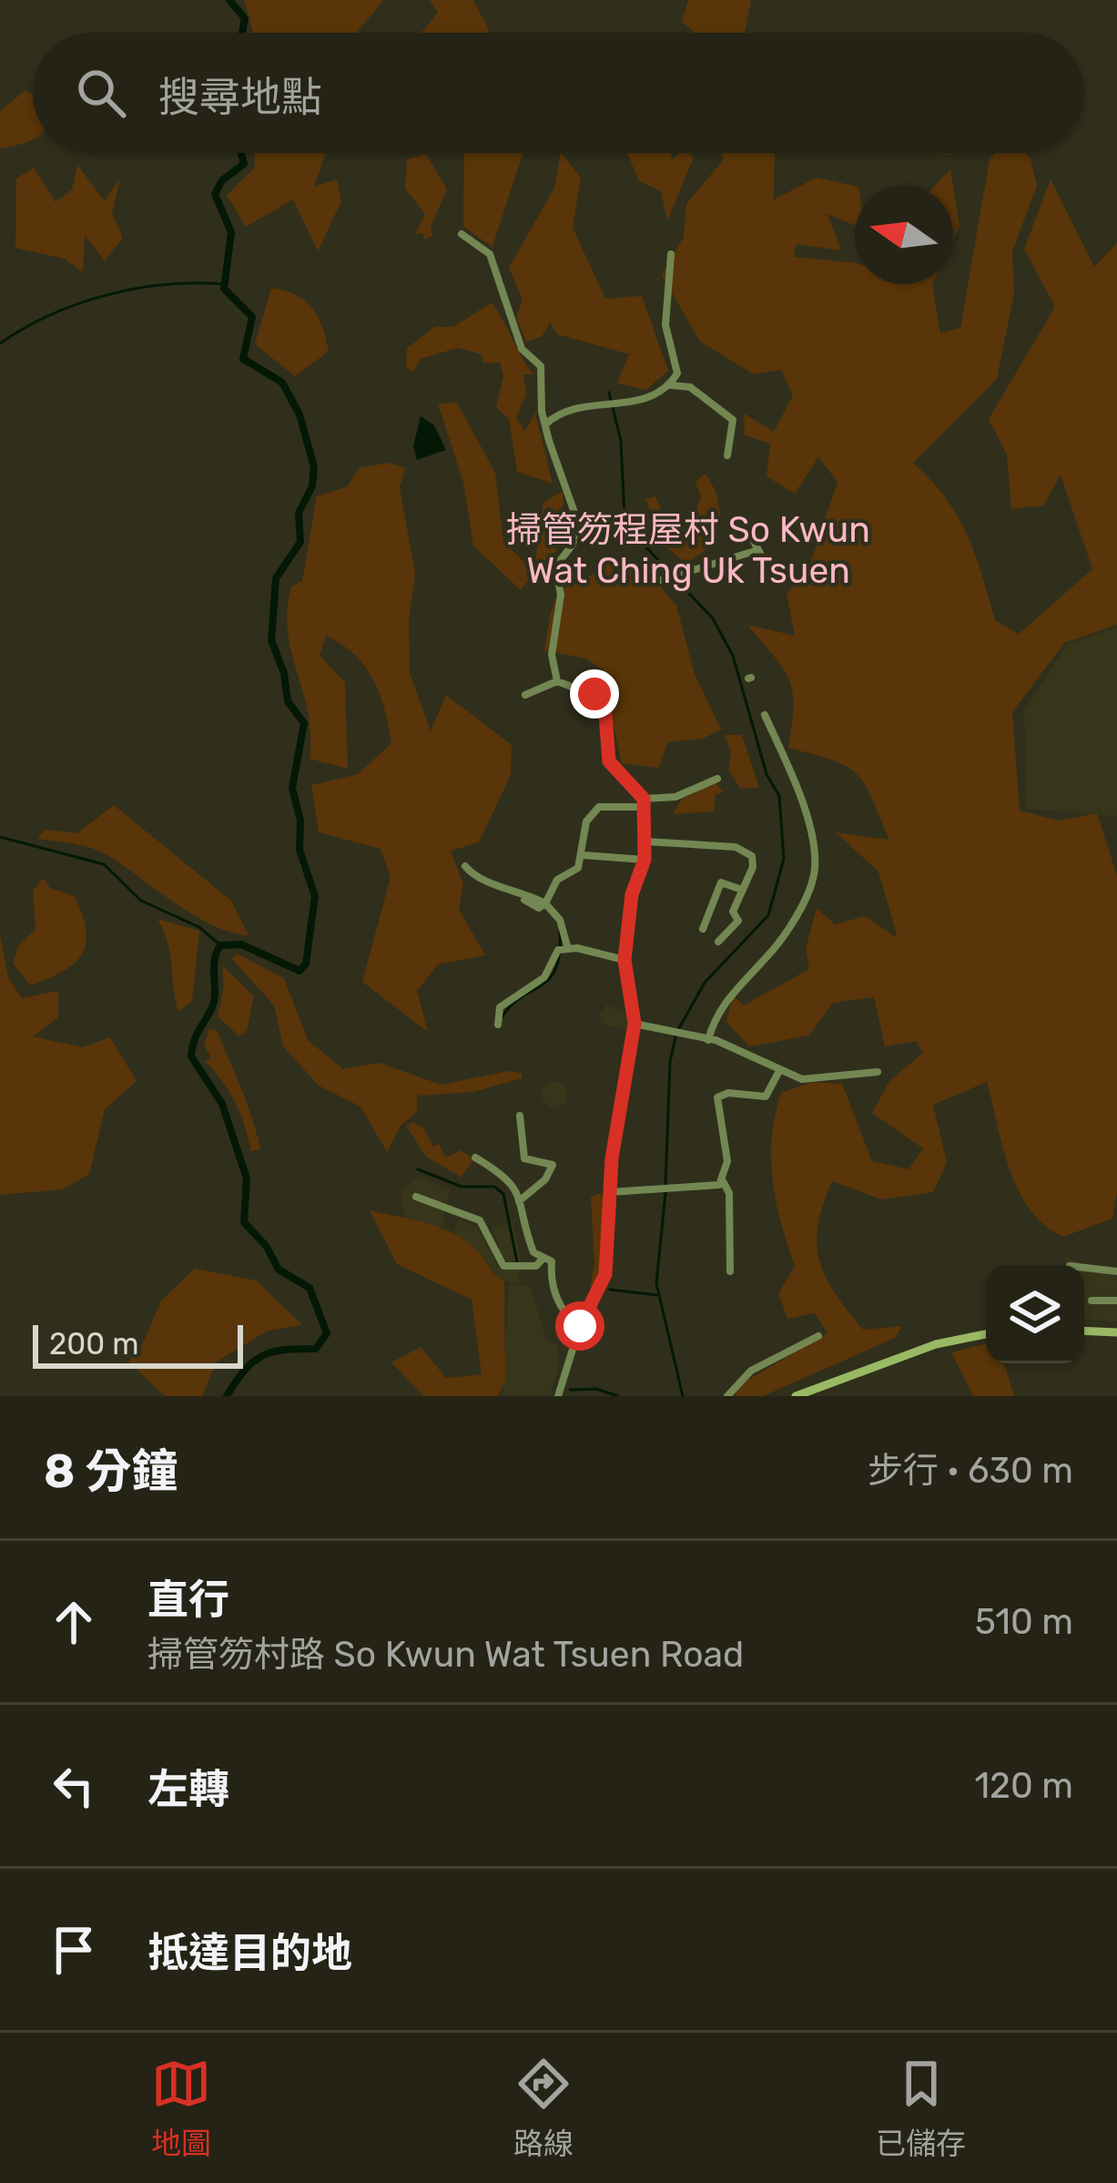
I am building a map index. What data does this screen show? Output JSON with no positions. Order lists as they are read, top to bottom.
{
  "districts": ["掃管笏程屋村 So Kwun Wat Ching Uk Tsuen"],
  "scale_bar": "200 m",
  "north": "left",
  "page": {
    "search": "搜尋地點",
    "scale": "200 m",
    "heading": ["8 分鐘", "步行 · 630 m"],
    "list": [
      ["直行", "掃管笏村路 So Kwun Wat Tsuen Road", "510 m"],
      ["左轉", "120 m"],
      "抵達目的地"
    ],
    "nav": ["地圖", "路線", "已儲存"]
  }
}
